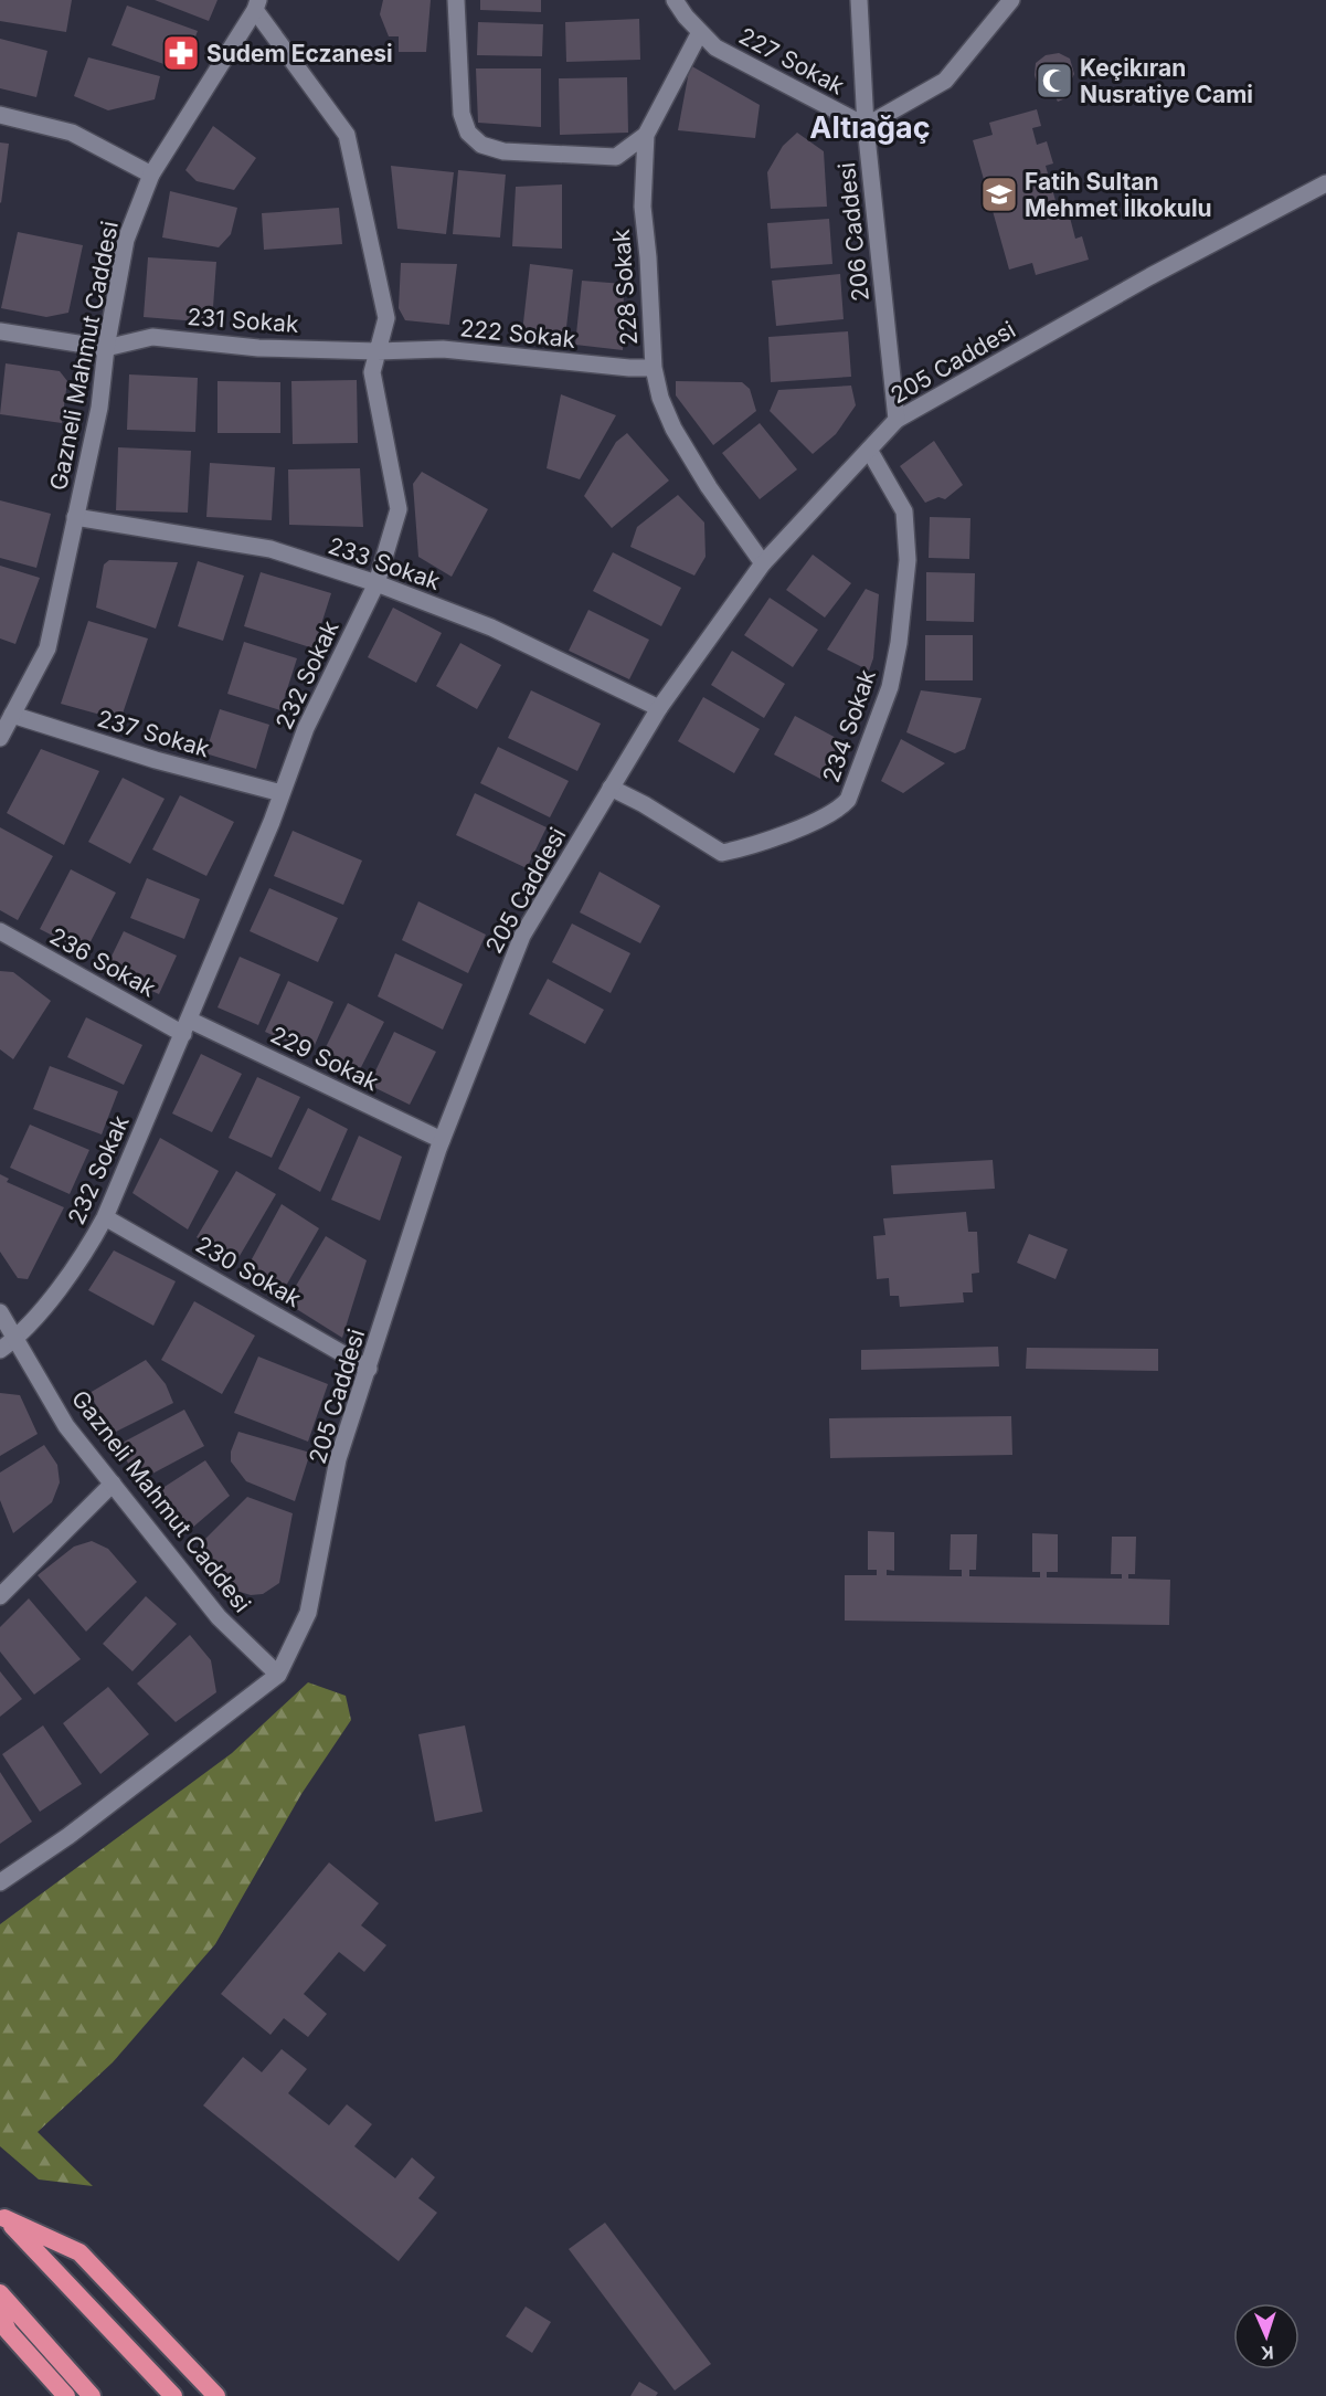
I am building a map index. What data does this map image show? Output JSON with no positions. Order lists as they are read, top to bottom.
{
  "streets": {
    "street": [
      "227 Sokak",
      "206 Caddesi",
      "228 Sokak",
      "231 Sokak",
      "222 Sokak",
      "Gazneli Mahmut Caddesi",
      "205 Caddesi",
      "233 Sokak",
      "232 Sokak",
      "234 Sokak",
      "237 Sokak",
      "236 Sokak",
      "229 Sokak",
      "230 Sokak"
    ]
  },
  "crossings": [
    ["227 Sokak", "206 Caddesi"],
    ["227 Sokak", "228 Sokak"],
    ["206 Caddesi", "205 Caddesi"],
    ["228 Sokak", "222 Sokak"],
    ["228 Sokak", "205 Caddesi"],
    ["231 Sokak", "222 Sokak"],
    ["231 Sokak", "Gazneli Mahmut Caddesi"],
    ["231 Sokak", "232 Sokak"],
    ["222 Sokak", "232 Sokak"],
    ["Gazneli Mahmut Caddesi", "205 Caddesi"],
    ["Gazneli Mahmut Caddesi", "233 Sokak"],
    ["Gazneli Mahmut Caddesi", "232 Sokak"],
    ["Gazneli Mahmut Caddesi", "237 Sokak"],
    ["205 Caddesi", "233 Sokak"],
    ["205 Caddesi", "234 Sokak"],
    ["205 Caddesi", "229 Sokak"],
    ["205 Caddesi", "230 Sokak"],
    ["233 Sokak", "232 Sokak"],
    ["232 Sokak", "237 Sokak"],
    ["232 Sokak", "236 Sokak"],
    ["232 Sokak", "229 Sokak"],
    ["232 Sokak", "230 Sokak"],
    ["236 Sokak", "229 Sokak"]
  ],
  "districts": ["Altıağaç"],
  "places": {
    "pharmacy": ["Sudem Eczanesi"],
    "mosque": ["Keçikıran Nusratiye Cami"],
    "school or university": ["Fatih Sultan Mehmet İlkokulu"]
  },
  "north": "bottom"
}
